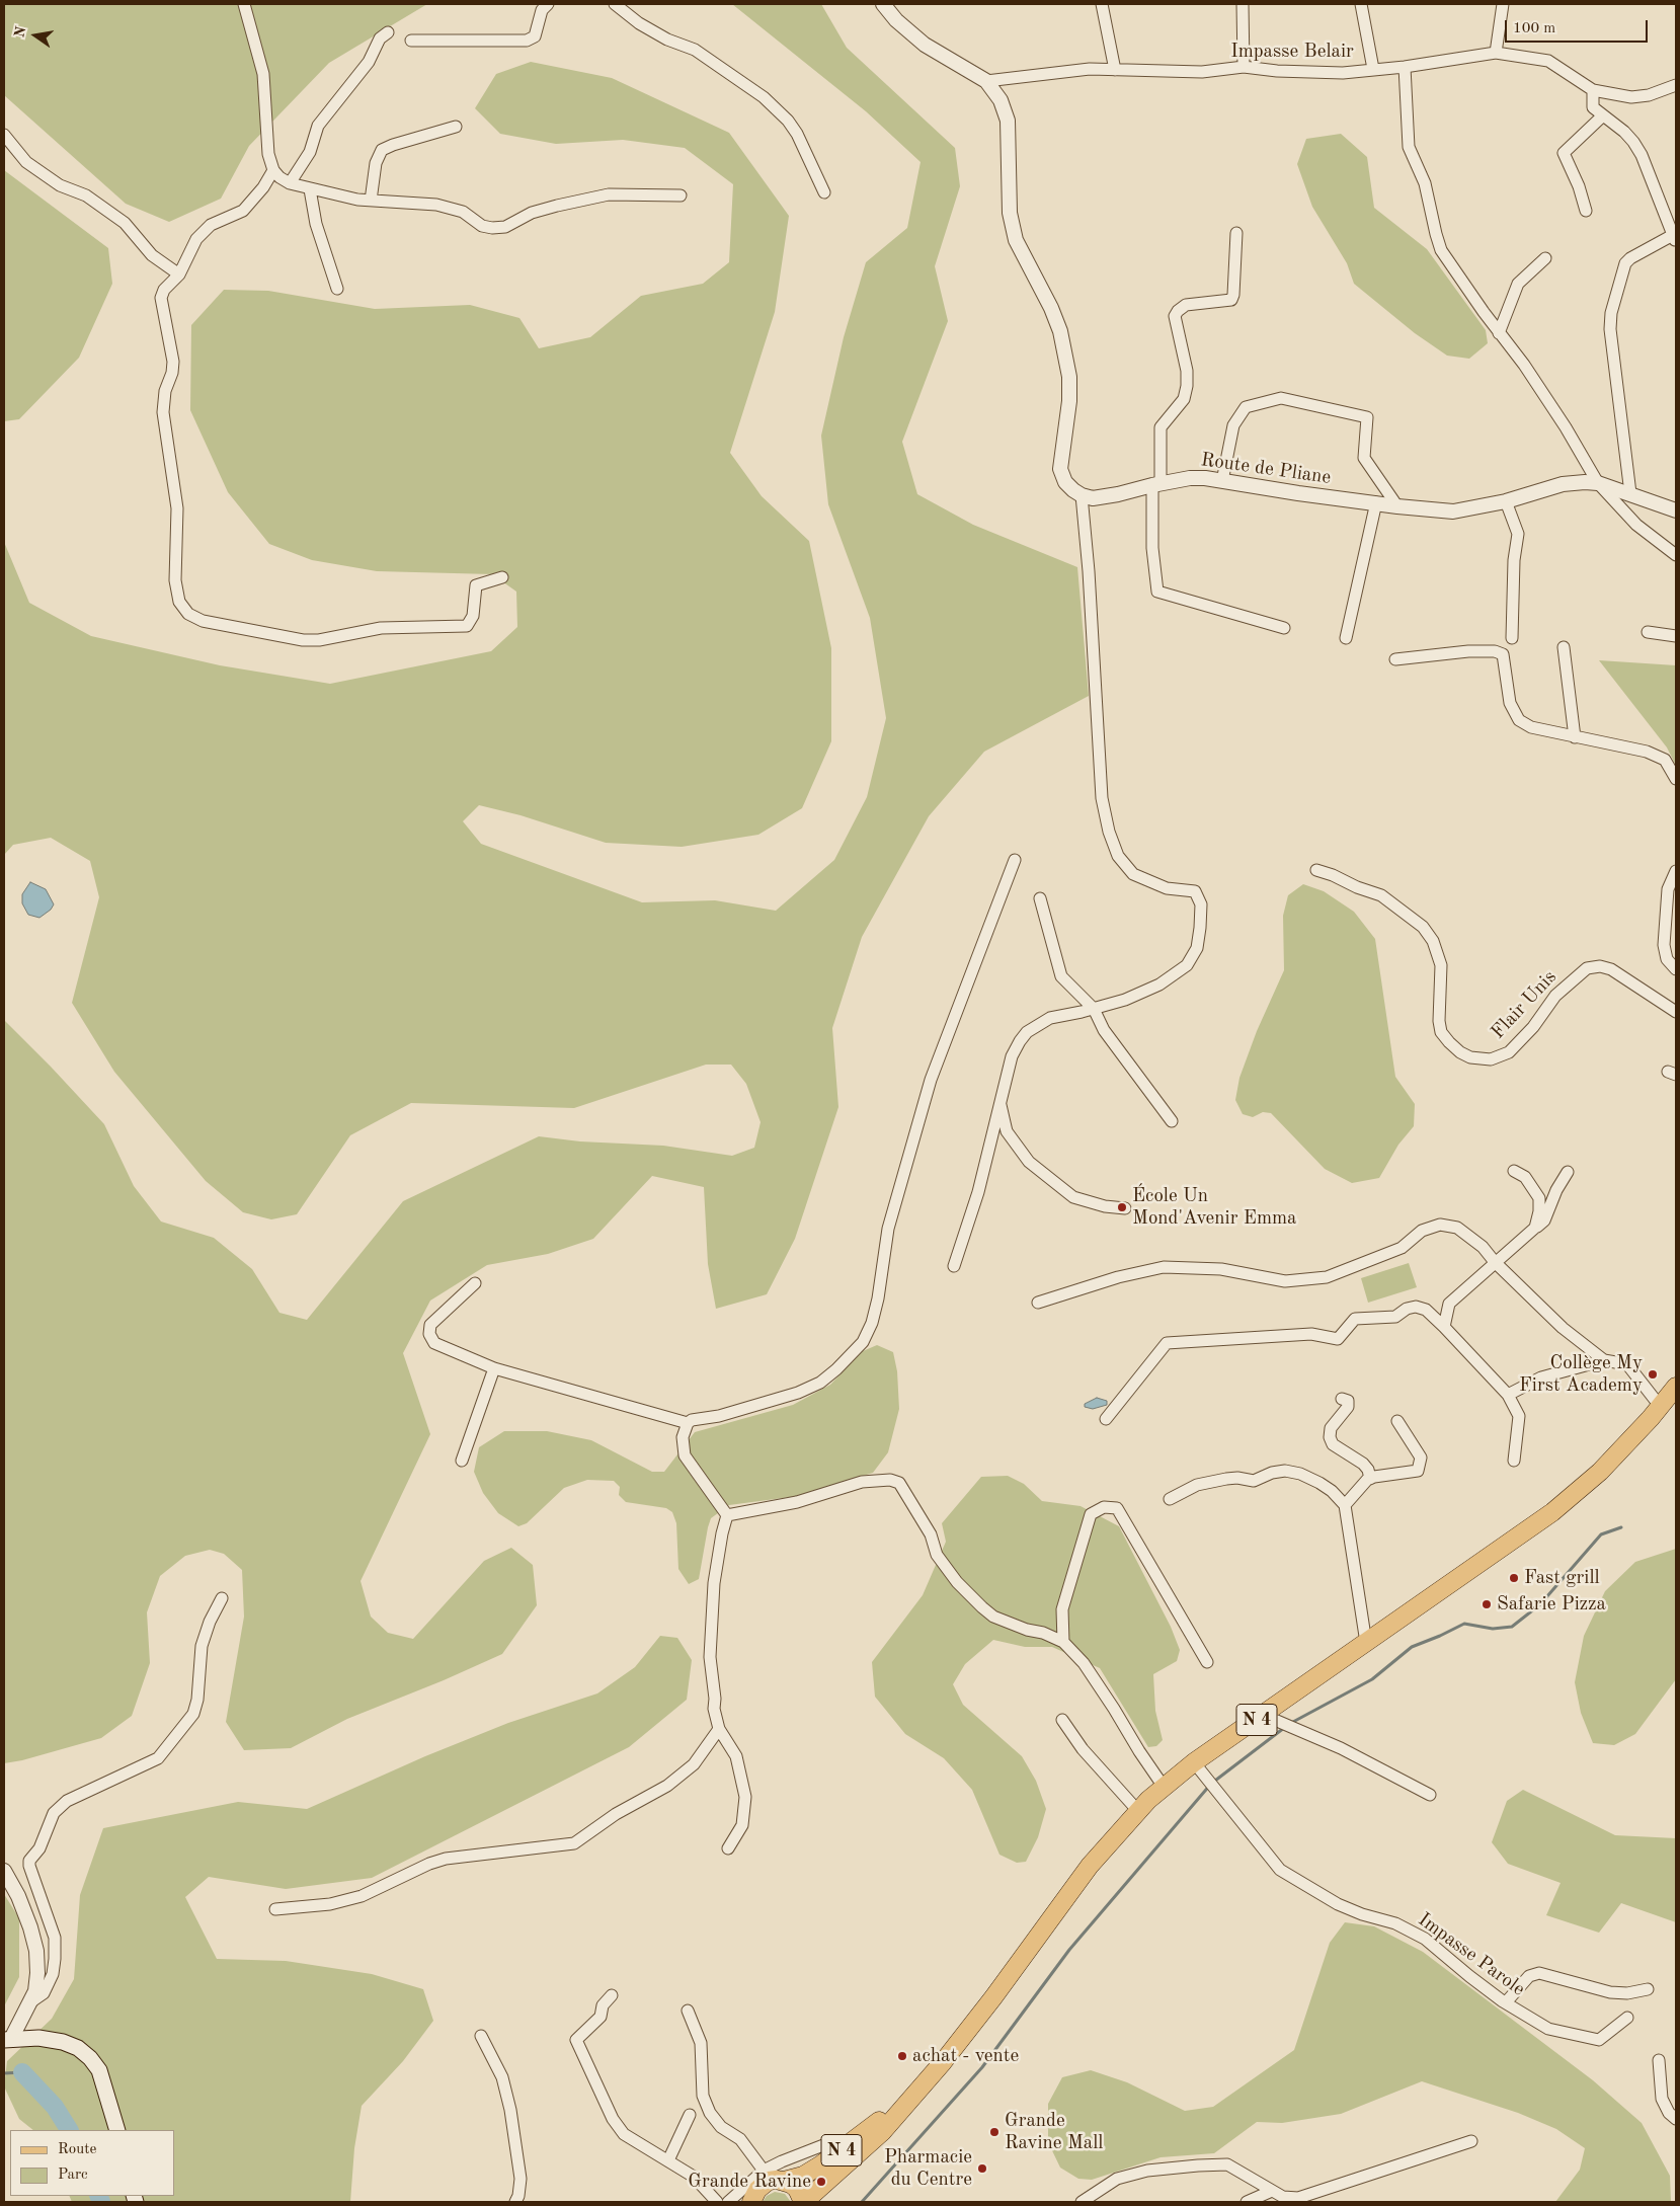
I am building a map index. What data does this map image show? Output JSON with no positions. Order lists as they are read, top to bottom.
{
  "streets": {
    "main road": ["N 4"],
    "street": [
      "Impasse Belair",
      "Route de Pliane",
      "Flair Unis",
      "Impasse Parole"
    ]
  },
  "crossings": [
    ["N 4", "Impasse Parole"]
  ],
  "places": [
    "École Un Mond'Avenir Emma",
    "Collège My First Academy",
    "Fast grill",
    "Safarie Pizza",
    "achat - vente",
    "Grande Ravine Mall",
    "Pharmacie du Centre",
    "Grande Ravine"
  ],
  "legend": ["Route", "Parc"],
  "scale_bar": "100 m",
  "north": "left"
}
